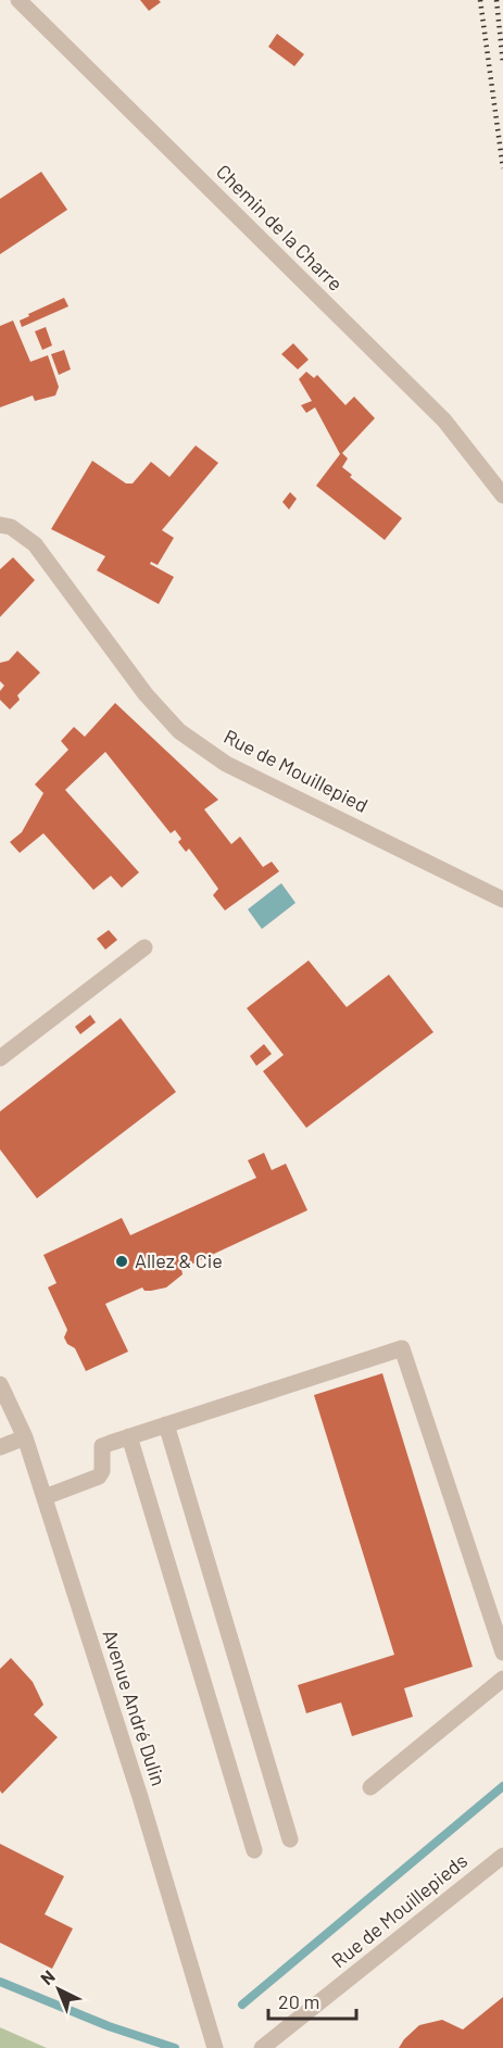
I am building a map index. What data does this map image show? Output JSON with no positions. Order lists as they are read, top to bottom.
{
  "streets": {
    "street": [
      "Chemin de la Charre",
      "Rue de Mouillepied",
      "Avenue André Dulin",
      "Rue de Mouillepieds"
    ]
  },
  "places": ["Allez & Cie"],
  "scale_bar": "20 m",
  "north": "top left"
}
